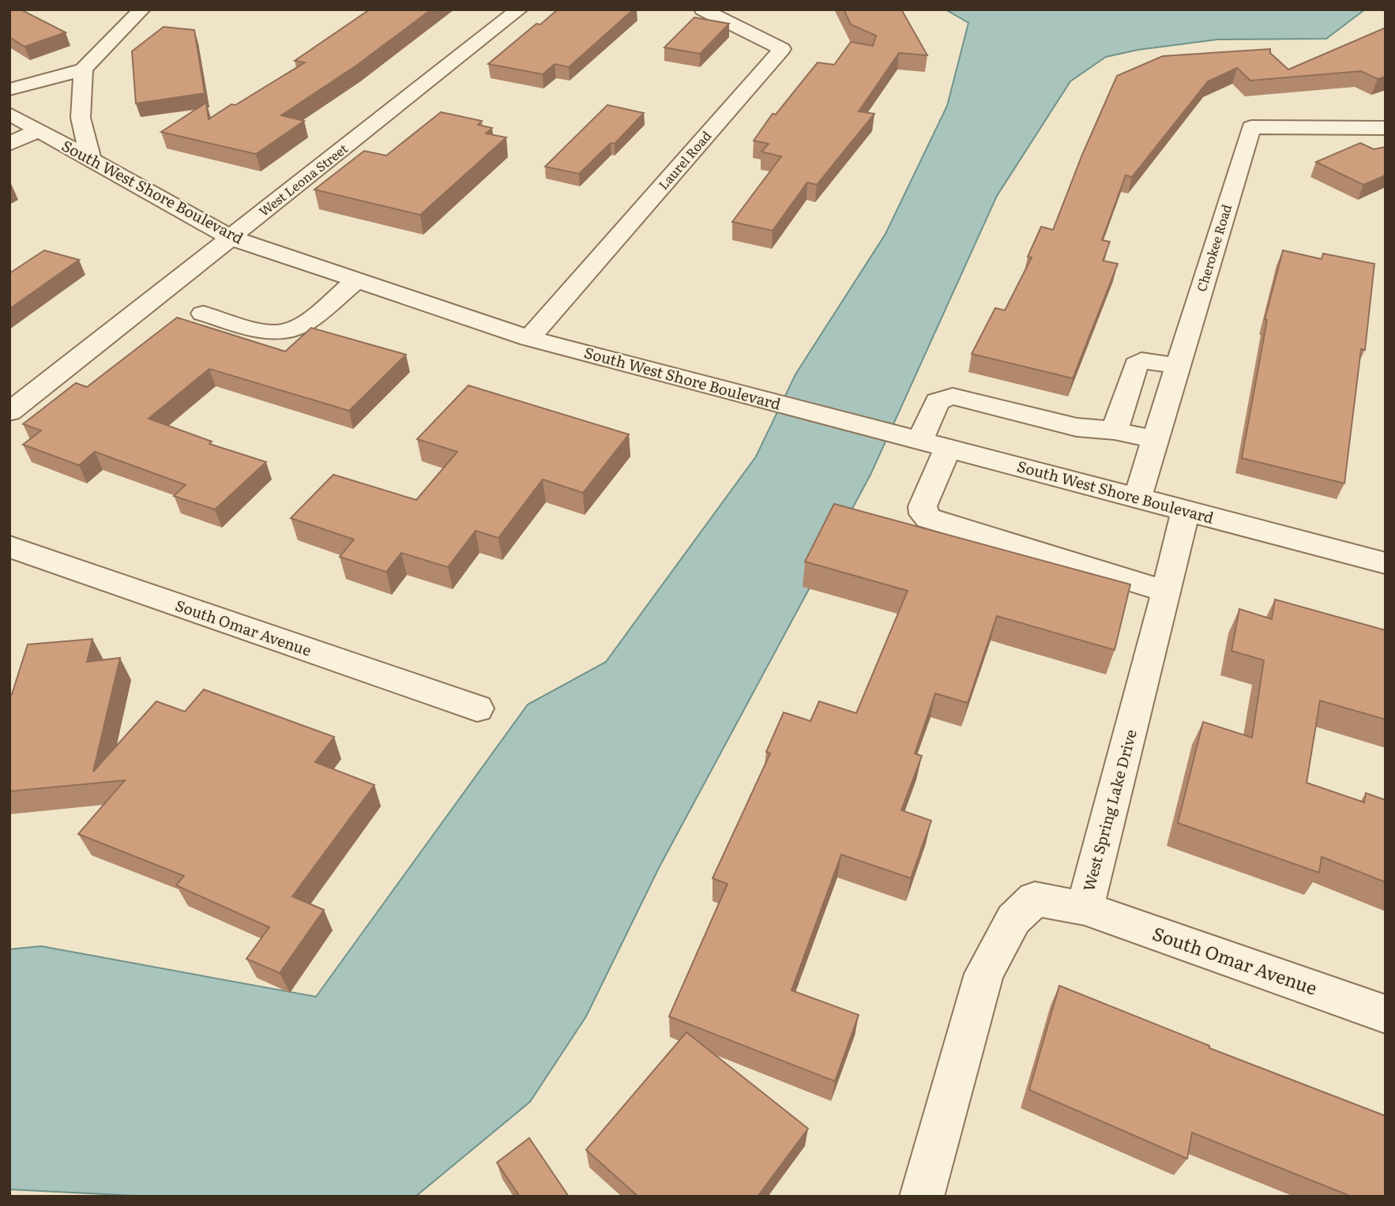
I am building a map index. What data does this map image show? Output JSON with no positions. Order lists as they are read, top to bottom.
{
  "streets": {
    "street": [
      "Laurel Road",
      "West Leona Street",
      "South West Shore Boulevard",
      "Cherokee Road",
      "South Omar Avenue",
      "West Spring Lake Drive"
    ]
  },
  "crossings": [
    ["Laurel Road", "South West Shore Boulevard"],
    ["West Leona Street", "South West Shore Boulevard"],
    ["South West Shore Boulevard", "Cherokee Road"],
    ["South West Shore Boulevard", "West Spring Lake Drive"],
    ["South Omar Avenue", "West Spring Lake Drive"]
  ]
}
